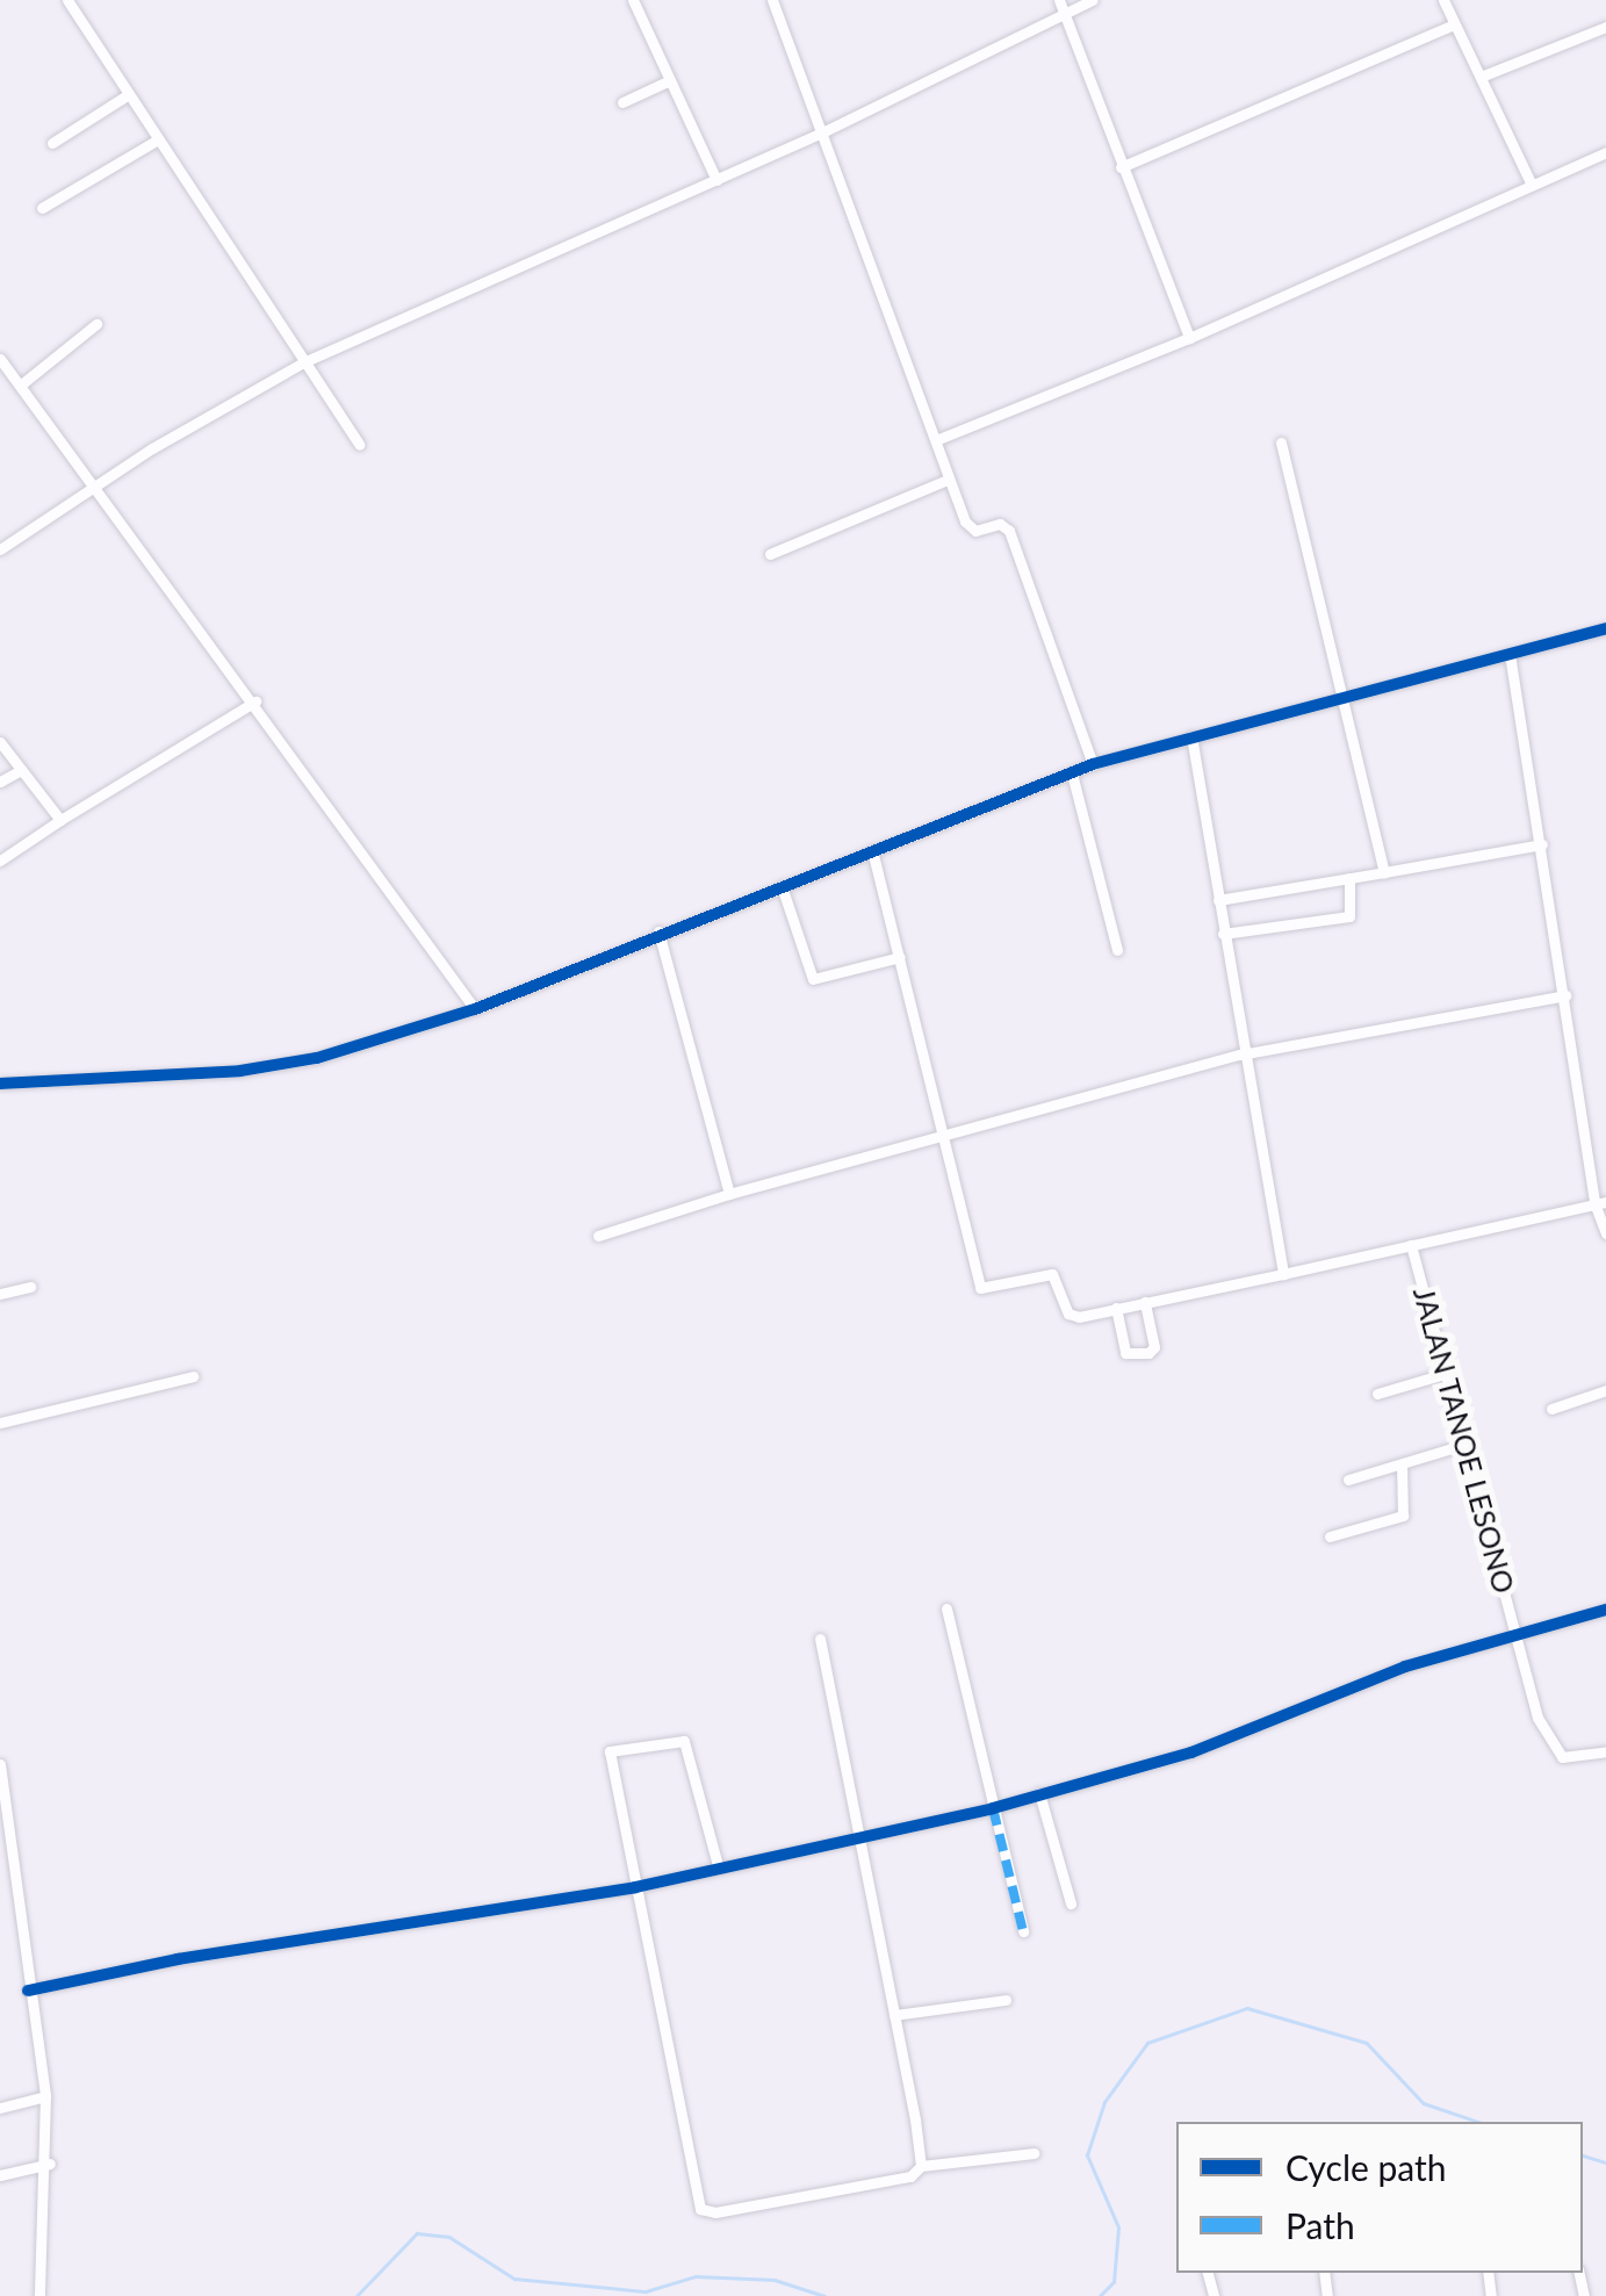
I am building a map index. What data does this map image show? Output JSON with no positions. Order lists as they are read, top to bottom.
{
  "streets": {
    "street": ["JALAN TANOE LESONO"]
  },
  "legend": ["Cycle path", "Path"]
}
